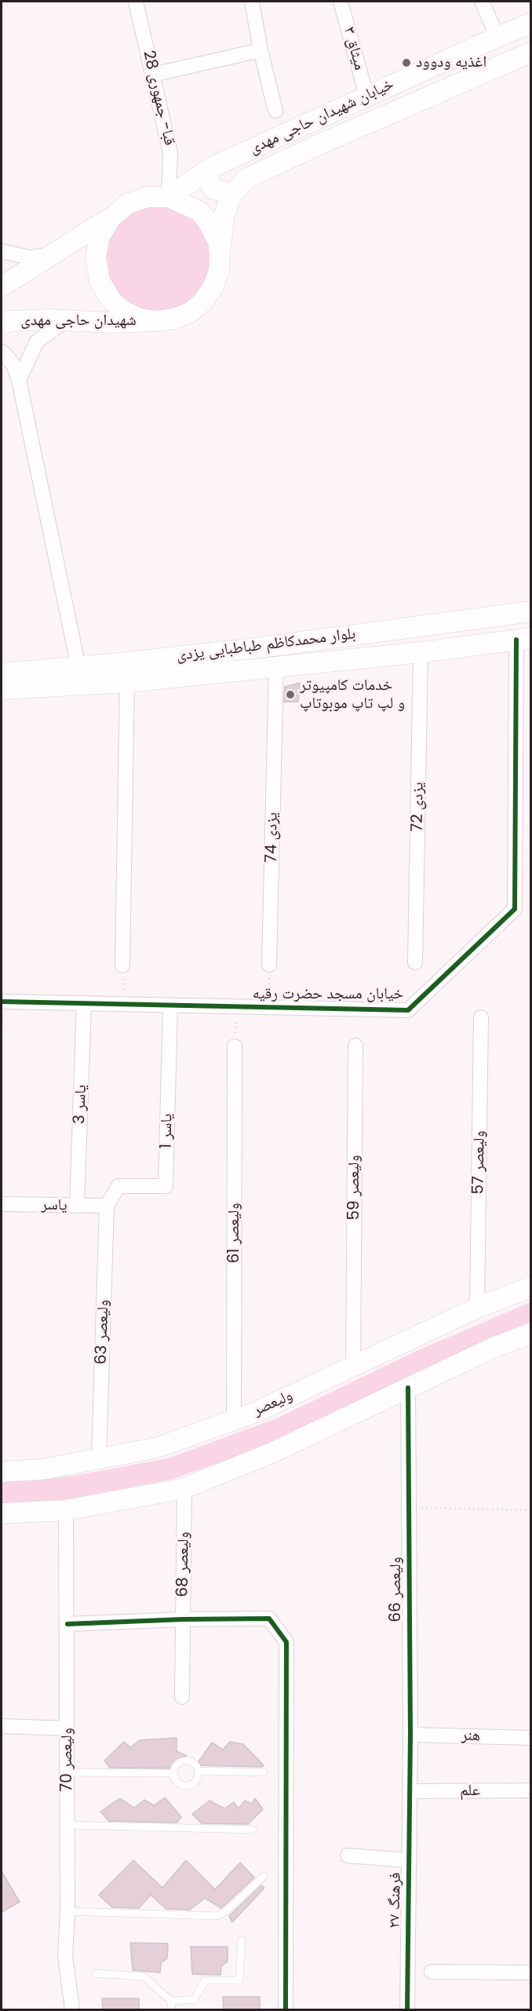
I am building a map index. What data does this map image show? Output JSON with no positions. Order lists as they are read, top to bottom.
{
  "streets": {
    "main road": [
      "خیابان شهیدان حاجی مهدی",
      "شهیدان حاجی مهدی",
      "بلوار محمدکاظم طباطبایی یزدی",
      "ولیعصر"
    ],
    "street": [
      "میثاق ۳",
      "قبا- جمهوری 28",
      "یزدی 72",
      "یزدی 74",
      "خیابان مسجد حضرت رقیه",
      "یاسر 3",
      "یاسر 1",
      "ولیعصر 57",
      "ولیعصر 59",
      "یاسر",
      "ولیعصر 61",
      "ولیعصر 63",
      "ولیعصر 68",
      "ولیعصر 66",
      "هنر",
      "ولیعصر 70",
      "علم",
      "فرهنگ ۲۷"
    ]
  },
  "crossings": [
    ["میثاق ۳", "خیابان شهیدان حاجی مهدی"],
    ["قبا- جمهوری 28", "خیابان شهیدان حاجی مهدی"],
    ["قبا- جمهوری 28", "شهیدان حاجی مهدی"],
    ["خیابان شهیدان حاجی مهدی", "شهیدان حاجی مهدی"],
    ["بلوار محمدکاظم طباطبایی یزدی", "یزدی 72"],
    ["بلوار محمدکاظم طباطبایی یزدی", "یزدی 74"],
    ["بلوار محمدکاظم طباطبایی یزدی", "خیابان مسجد حضرت رقیه"],
    ["خیابان مسجد حضرت رقیه", "یاسر 3"],
    ["خیابان مسجد حضرت رقیه", "یاسر 1"],
    ["یاسر 3", "یاسر"],
    ["یاسر 1", "یاسر"],
    ["یاسر 1", "ولیعصر 63"],
    ["ولیعصر 57", "ولیعصر"],
    ["ولیعصر 59", "ولیعصر"],
    ["یاسر", "ولیعصر 63"],
    ["ولیعصر 61", "ولیعصر"],
    ["ولیعصر 63", "ولیعصر"],
    ["ولیعصر 66", "هنر"],
    ["ولیعصر 66", "علم"],
    ["ولیعصر 66", "فرهنگ ۲۷"],
    ["علم", "فرهنگ ۲۷"]
  ],
  "places": ["اغذیه ودوود", "خدمات کامپیوتر و لپ تاپ موبوتاپ"]
}
